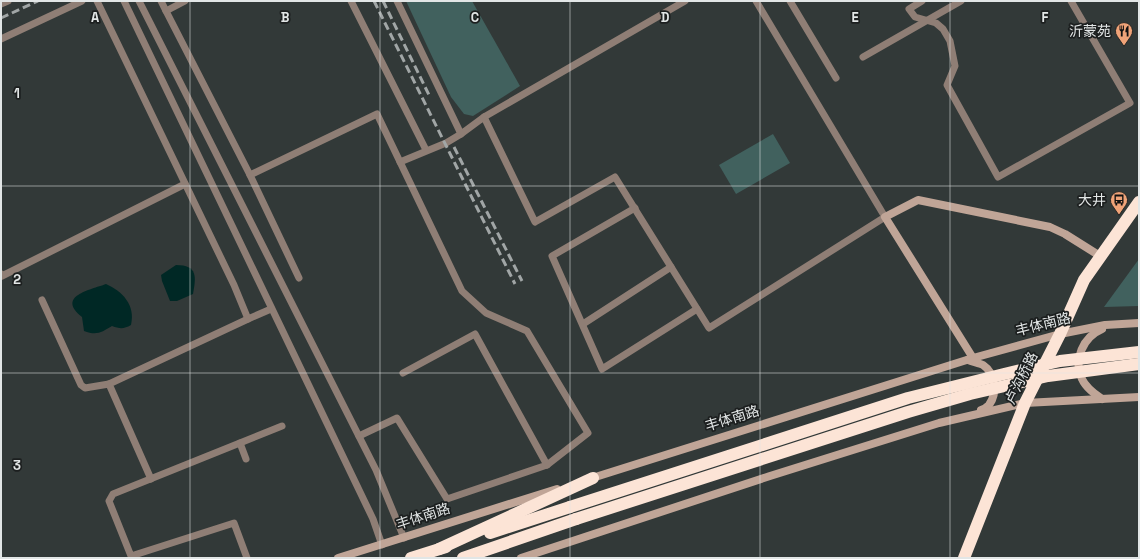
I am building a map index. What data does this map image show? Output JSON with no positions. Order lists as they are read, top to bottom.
{
  "streets": {
    "highway": ["卢沟桥路"],
    "street": ["丰体南路"]
  },
  "crossings": [
    ["丰体南路", "卢沟桥路"]
  ],
  "places": {
    "restaurant": ["沂蒙苑"],
    "bus stop": ["大井"]
  },
  "grid": {
    "columns": [
      "A",
      "B",
      "C",
      "D",
      "E",
      "F"
    ],
    "rows": ["1", "2", "3"]
  }
}
